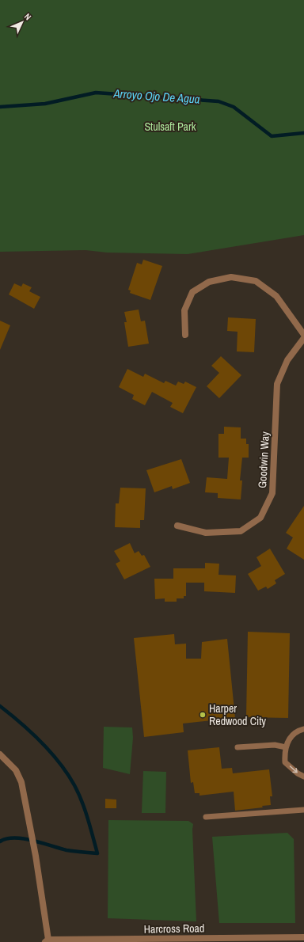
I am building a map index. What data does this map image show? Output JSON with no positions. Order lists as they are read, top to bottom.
{
  "streets": {
    "street": ["Goodwin Way", "Harcross Road"]
  },
  "water": ["Arroyo Ojo De Agua"],
  "parks": ["Stulsaft Park"],
  "places": ["Harper Redwood City"],
  "north": "top right"
}
